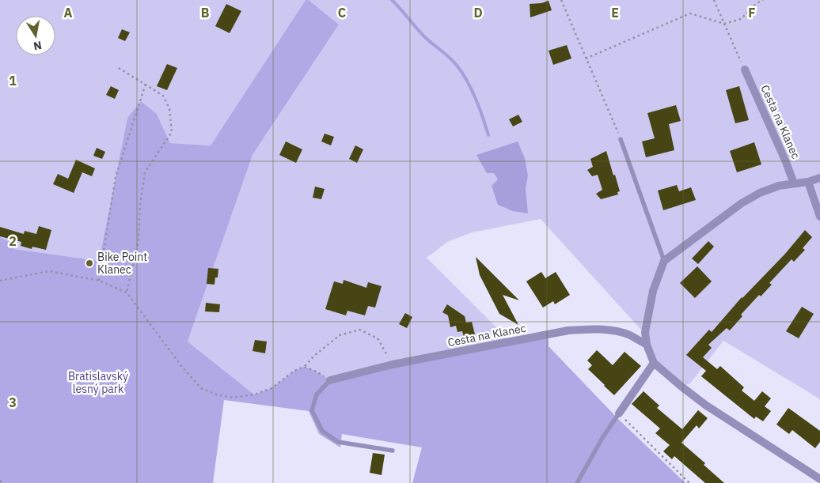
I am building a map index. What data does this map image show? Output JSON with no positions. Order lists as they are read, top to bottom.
{
  "streets": {
    "street": ["Cesta na Klanec"]
  },
  "parks": ["Bratislavský lesný park"],
  "places": ["Bike Point Klanec"],
  "north": "bottom",
  "grid": {
    "columns": [
      "A",
      "B",
      "C",
      "D",
      "E",
      "F"
    ],
    "rows": ["1", "2", "3"]
  }
}
